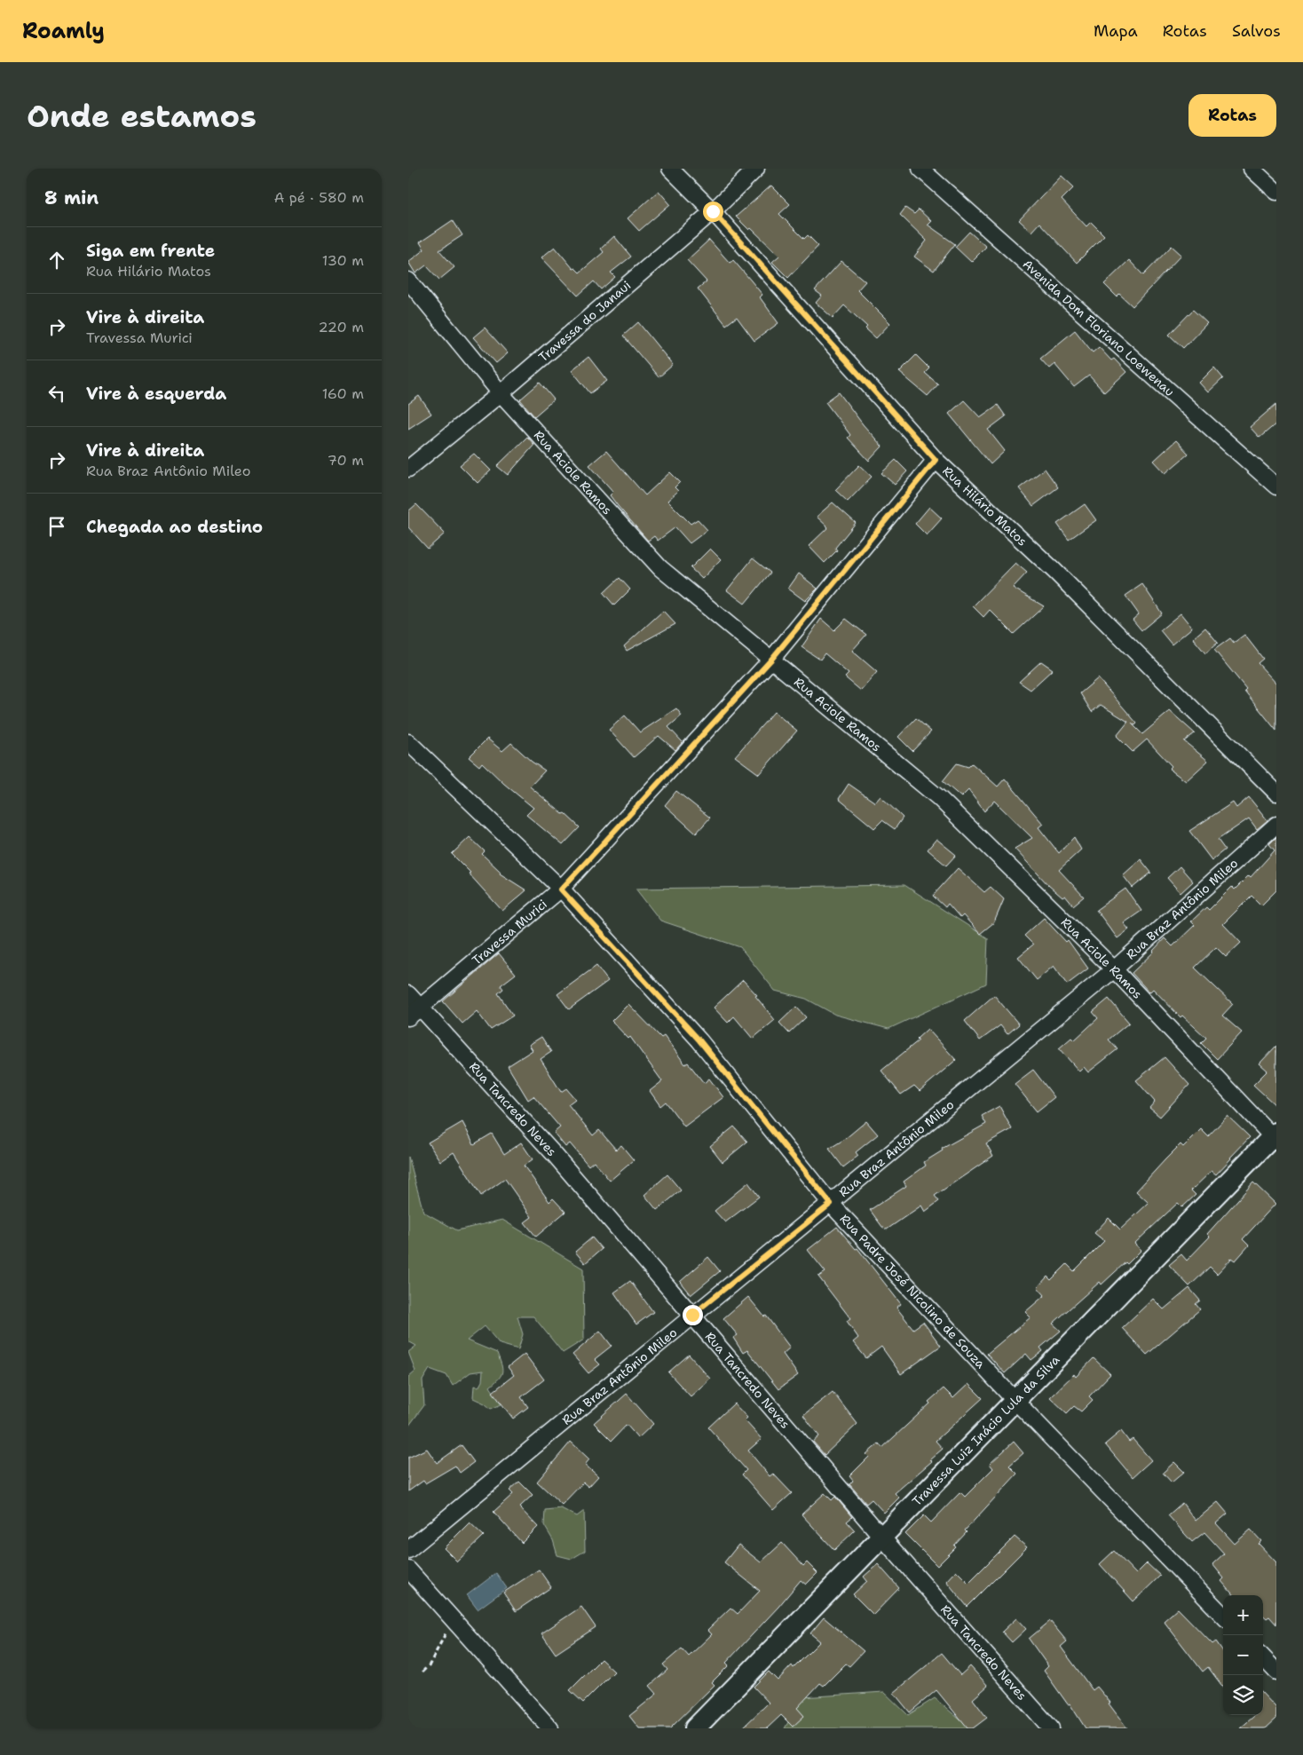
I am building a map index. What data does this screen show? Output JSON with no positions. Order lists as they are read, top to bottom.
{
  "streets": {
    "street": [
      "Travessa do Janaui",
      "Avenida Dom Floriano Loewenau",
      "Rua Aciole Ramos",
      "Rua Hilário Matos",
      "Rua Braz Antônio Mileo",
      "Travessa Murici",
      "Rua Tancredo Neves",
      "Rua Padre José Nicolino de Souza",
      "Travessa Luiz Inácio Lula da Silva"
    ]
  },
  "crossings": [
    ["Travessa do Janaui", "Rua Aciole Ramos"],
    ["Travessa do Janaui", "Rua Hilário Matos"],
    ["Rua Aciole Ramos", "Rua Braz Antônio Mileo"],
    ["Rua Aciole Ramos", "Travessa Murici"],
    ["Rua Aciole Ramos", "Travessa Luiz Inácio Lula da Silva"],
    ["Rua Hilário Matos", "Travessa Murici"],
    ["Rua Braz Antônio Mileo", "Rua Tancredo Neves"],
    ["Rua Braz Antônio Mileo", "Rua Padre José Nicolino de Souza"],
    ["Travessa Murici", "Rua Tancredo Neves"],
    ["Travessa Murici", "Rua Padre José Nicolino de Souza"],
    ["Rua Tancredo Neves", "Travessa Luiz Inácio Lula da Silva"],
    ["Rua Padre José Nicolino de Souza", "Travessa Luiz Inácio Lula da Silva"]
  ],
  "page": {
    "header": "Roamly",
    "nav": ["Mapa", "Rotas", "Salvos"],
    "buttons": "Rotas",
    "title": "Onde estamos",
    "heading": ["8 min", "A pé · 580 m"],
    "list": [
      ["Siga em frente", "Rua Hilário Matos", "130 m"],
      ["Vire à direita", "Travessa Murici", "220 m"],
      ["Vire à esquerda", "160 m"],
      ["Vire à direita", "Rua Braz Antônio Mileo", "70 m"],
      "Chegada ao destino"
    ],
    "map_buttons": ["+", "−"]
  }
}
